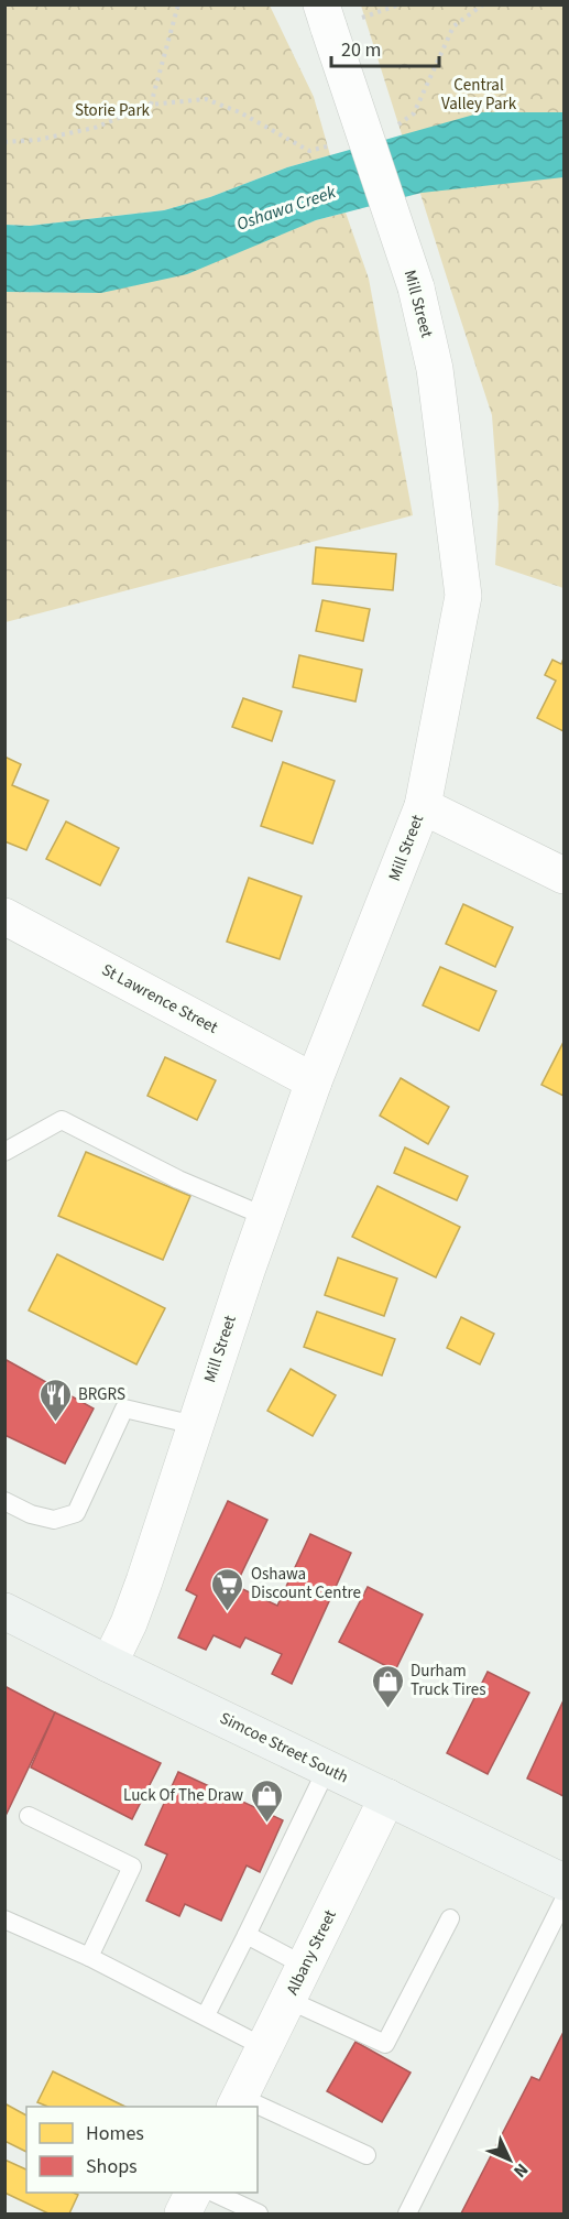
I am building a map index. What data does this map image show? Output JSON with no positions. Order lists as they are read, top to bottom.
{
  "streets": {
    "main road": ["Simcoe Street South"],
    "street": ["Mill Street", "St Lawrence Street", "Albany Street"]
  },
  "crossings": [
    ["Mill Street", "St Lawrence Street"],
    ["Mill Street", "Simcoe Street South"],
    ["Simcoe Street South", "Albany Street"]
  ],
  "water": ["Oshawa Creek"],
  "parks": ["Central Valley Park", "Storie Park"],
  "places": {
    "restaurant": ["BRGRS"],
    "supermarket": ["Oshawa Discount Centre"],
    "shop": ["Durham Truck Tires", "Luck Of The Draw"]
  },
  "legend": ["Homes", "Shops"],
  "scale_bar": "20 m",
  "north": "bottom right"
}
